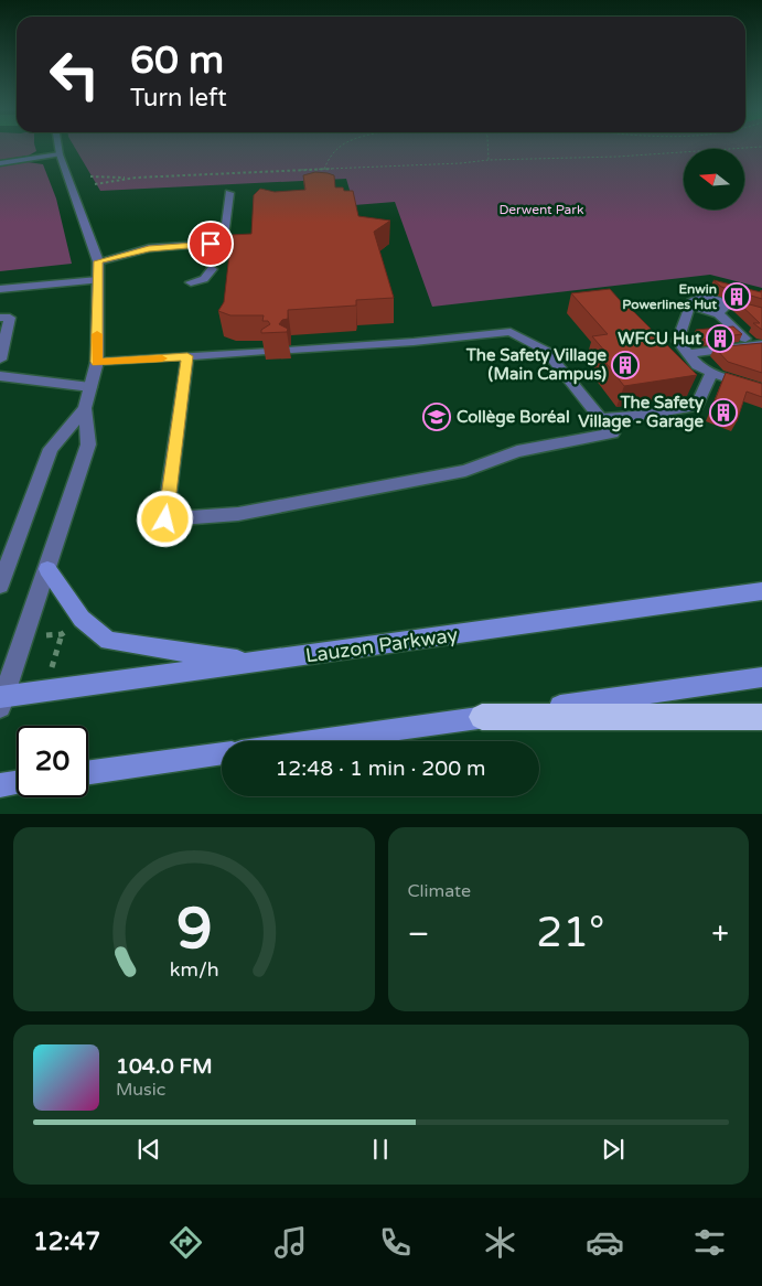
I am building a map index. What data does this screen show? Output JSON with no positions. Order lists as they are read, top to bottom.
{
  "streets": {
    "main road": ["Lauzon Parkway"]
  },
  "parks": ["Derwent Park"],
  "places": {
    "building": [
      "Enwin Powerlines Hut",
      "WFCU Hut",
      "The Safety Village (Main Campus)",
      "The Safety Village - Garage"
    ],
    "school or university": ["Collège Boréal"]
  },
  "north": "left",
  "page": {
    "turn": ["60 m", "Turn left"],
    "limit": "20",
    "trip": "12:48 · 1 min · 200 m",
    "tile": "Climate",
    "heat": ["−", "21°", "+"],
    "song": ["104.0 FM", "Music"],
    "tabs": "12:47",
    "gauge": ["9", "km/h"]
  }
}
